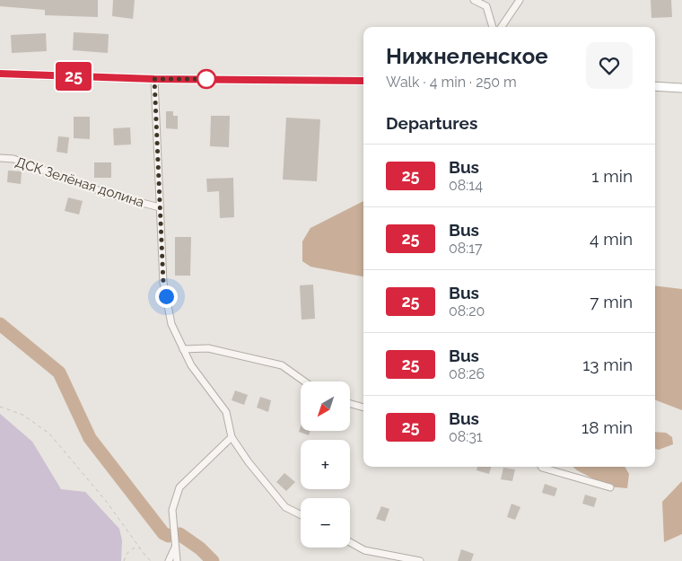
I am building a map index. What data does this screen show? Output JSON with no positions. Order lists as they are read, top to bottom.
{
  "streets": {
    "street": ["ДСК Зелёная долина"]
  },
  "lines": ["bus line 25"],
  "north": "bottom left",
  "page": {
    "on_map": "25",
    "heading": [
      ["Нижнеленское", "Walk · 4 min · 250 m"],
      "Departures"
    ],
    "list": [
      {
        "mark": "25",
        "name": "Bus",
        "note": "08:14",
        "value": "1 min"
      },
      {
        "mark": "25",
        "name": "Bus",
        "note": "08:17",
        "value": "4 min"
      },
      {
        "mark": "25",
        "name": "Bus",
        "note": "08:20",
        "value": "7 min"
      },
      {
        "mark": "25",
        "name": "Bus",
        "note": "08:26",
        "value": "13 min"
      },
      {
        "mark": "25",
        "name": "Bus",
        "note": "08:31",
        "value": "18 min"
      }
    ],
    "map_buttons": ["+", "−"]
  }
}
